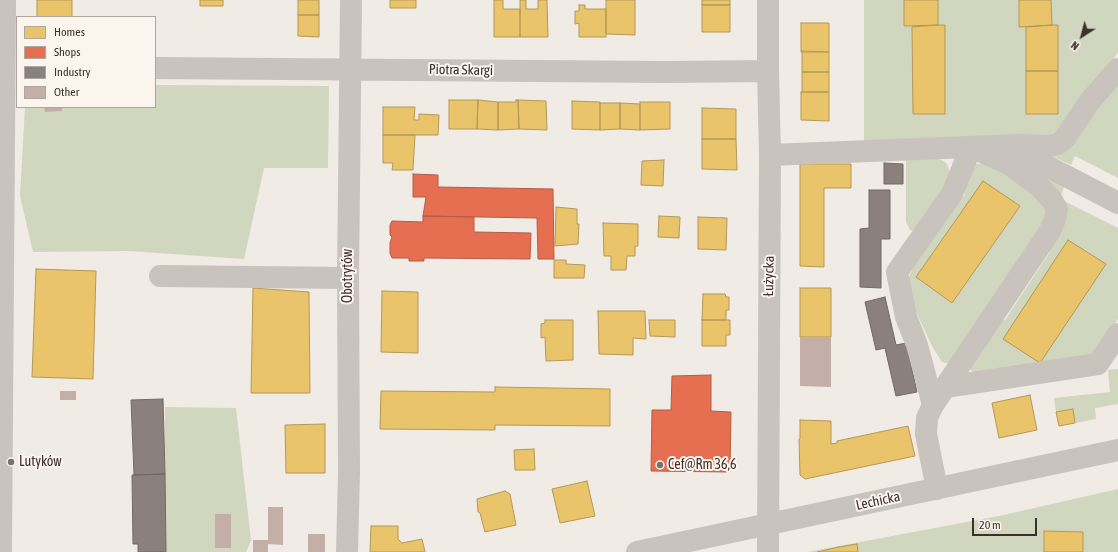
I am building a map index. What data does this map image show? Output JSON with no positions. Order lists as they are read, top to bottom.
{
  "streets": {
    "street": [
      "Piotra Skargi",
      "Obotrytów",
      "Łużycka",
      "Lechicka"
    ]
  },
  "crossings": [
    ["Piotra Skargi", "Obotrytów"],
    ["Piotra Skargi", "Łużycka"],
    ["Łużycka", "Lechicka"]
  ],
  "places": ["Lutyków", "Cef@Rm 36,6"],
  "legend": [
    "Homes",
    "Shops",
    "Industry",
    "Other"
  ],
  "scale_bar": "20 m",
  "north": "bottom left"
}
